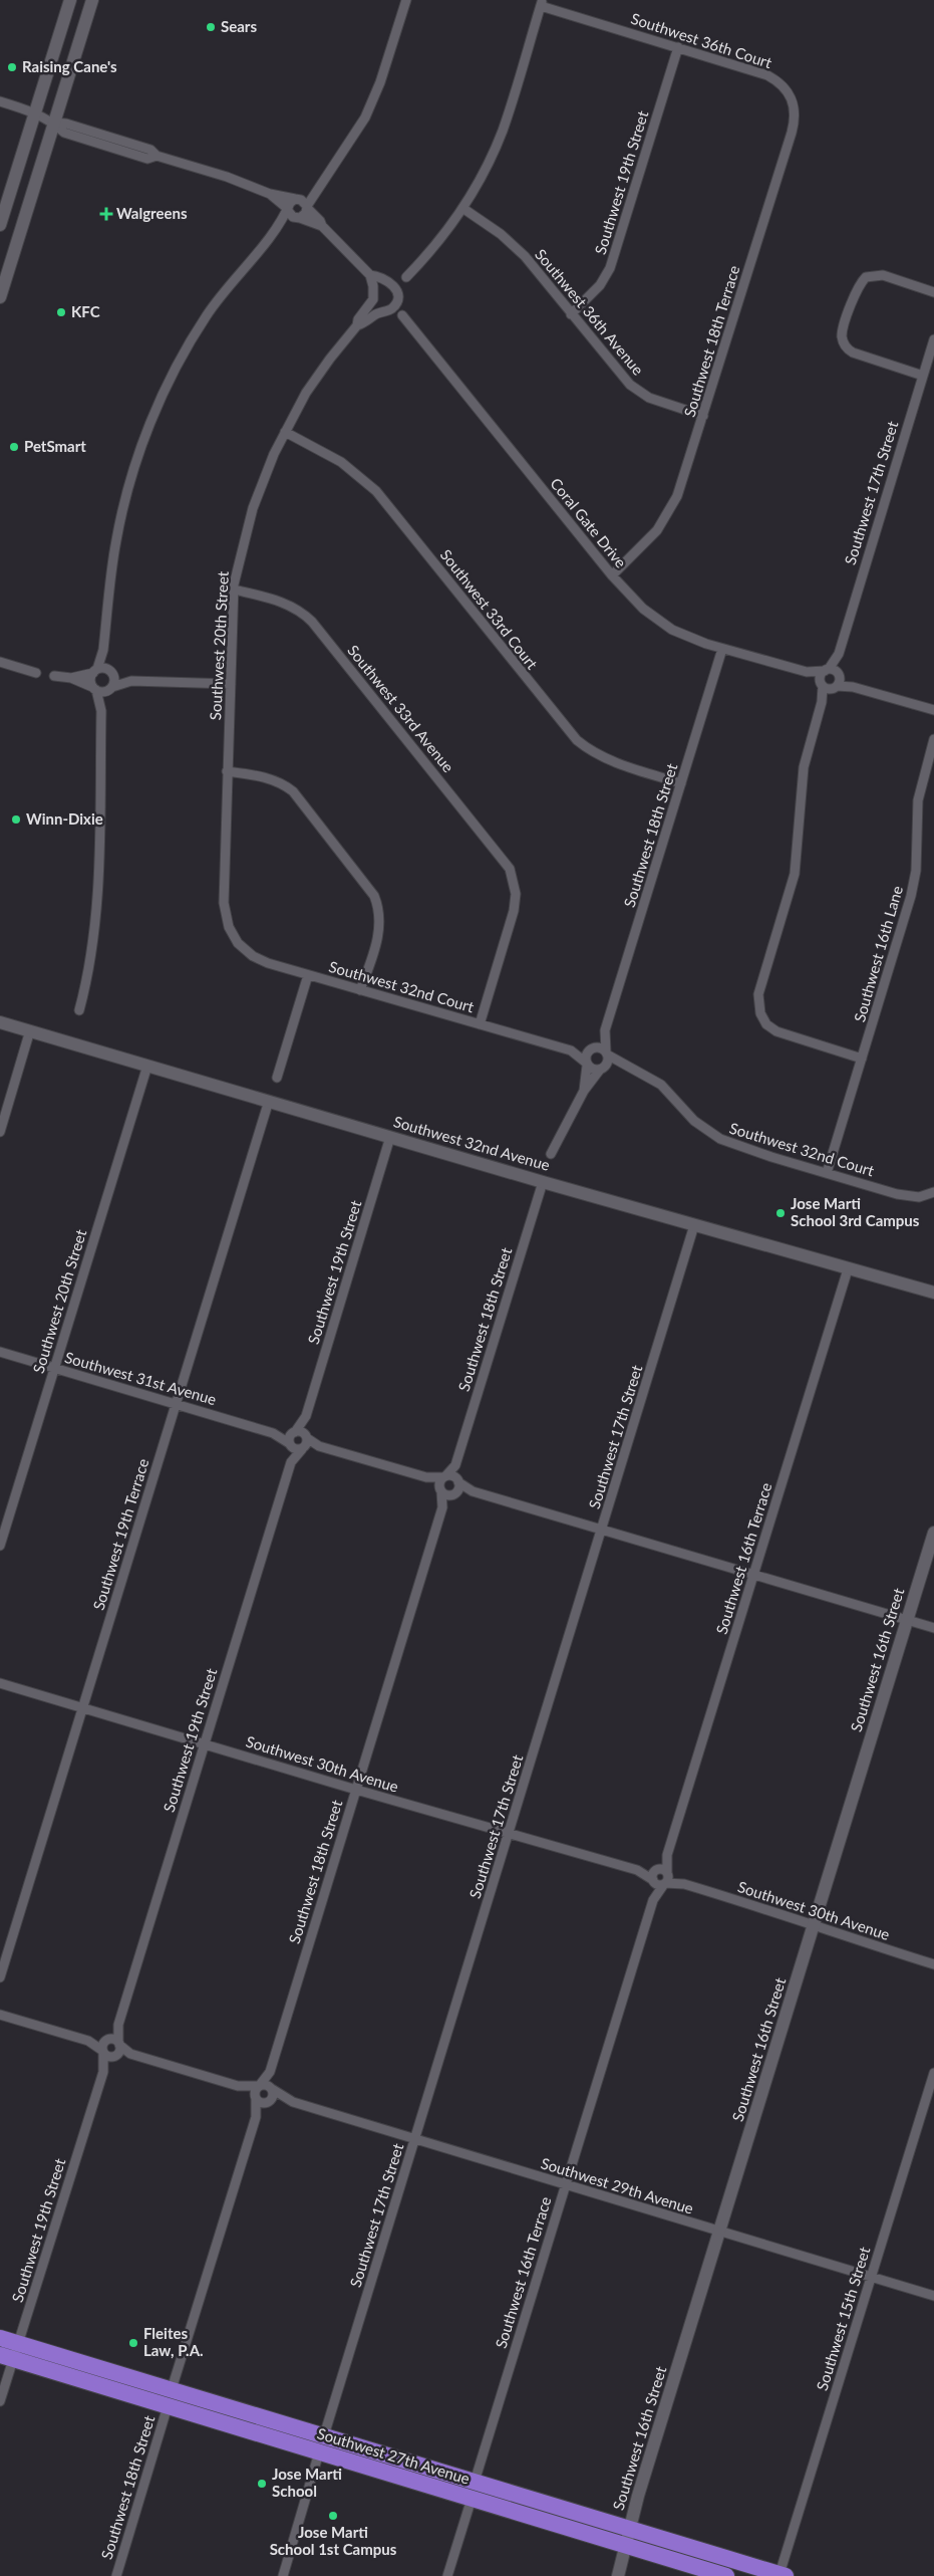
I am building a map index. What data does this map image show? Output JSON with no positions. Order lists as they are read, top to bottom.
{
  "streets": {
    "highway": ["Southwest 27th Avenue"],
    "street": [
      "Southwest 36th Court",
      "Southwest 19th Street",
      "Southwest 36th Avenue",
      "Southwest 18th Terrace",
      "Southwest 17th Street",
      "Coral Gate Drive",
      "Southwest 33rd Court",
      "Southwest 20th Street",
      "Southwest 33rd Avenue",
      "Southwest 18th Street",
      "Southwest 16th Lane",
      "Southwest 32nd Court",
      "Southwest 32nd Avenue",
      "Southwest 31st Avenue",
      "Southwest 19th Terrace",
      "Southwest 16th Terrace",
      "Southwest 16th Street",
      "Southwest 30th Avenue",
      "Southwest 29th Avenue",
      "Southwest 15th Street"
    ]
  },
  "crossings": [
    ["Southwest 36th Court", "Southwest 19th Street"],
    ["Southwest 36th Court", "Southwest 18th Terrace"],
    ["Southwest 19th Street", "Southwest 36th Avenue"],
    ["Southwest 19th Street", "Southwest 32nd Avenue"],
    ["Southwest 19th Street", "Southwest 31st Avenue"],
    ["Southwest 19th Street", "Southwest 30th Avenue"],
    ["Southwest 19th Street", "Southwest 27th Avenue"],
    ["Southwest 36th Avenue", "Southwest 18th Terrace"],
    ["Southwest 18th Terrace", "Coral Gate Drive"],
    ["Southwest 17th Street", "Coral Gate Drive"],
    ["Southwest 17th Street", "Southwest 32nd Avenue"],
    ["Southwest 17th Street", "Southwest 30th Avenue"],
    ["Southwest 17th Street", "Southwest 29th Avenue"],
    ["Southwest 17th Street", "Southwest 27th Avenue"],
    ["Coral Gate Drive", "Southwest 18th Street"],
    ["Southwest 33rd Court", "Southwest 20th Street"],
    ["Southwest 33rd Court", "Southwest 18th Street"],
    ["Southwest 20th Street", "Southwest 33rd Avenue"],
    ["Southwest 20th Street", "Southwest 32nd Court"],
    ["Southwest 20th Street", "Southwest 32nd Avenue"],
    ["Southwest 20th Street", "Southwest 31st Avenue"],
    ["Southwest 33rd Avenue", "Southwest 32nd Court"],
    ["Southwest 18th Street", "Southwest 32nd Court"],
    ["Southwest 18th Street", "Southwest 32nd Avenue"],
    ["Southwest 18th Street", "Southwest 30th Avenue"],
    ["Southwest 18th Street", "Southwest 29th Avenue"],
    ["Southwest 18th Street", "Southwest 27th Avenue"],
    ["Southwest 16th Lane", "Southwest 32nd Court"],
    ["Southwest 32nd Avenue", "Southwest 19th Terrace"],
    ["Southwest 32nd Avenue", "Southwest 16th Terrace"],
    ["Southwest 31st Avenue", "Southwest 19th Terrace"],
    ["Southwest 19th Terrace", "Southwest 30th Avenue"],
    ["Southwest 16th Terrace", "Southwest 30th Avenue"],
    ["Southwest 16th Terrace", "Southwest 29th Avenue"],
    ["Southwest 16th Terrace", "Southwest 27th Avenue"],
    ["Southwest 16th Street", "Southwest 30th Avenue"],
    ["Southwest 16th Street", "Southwest 29th Avenue"],
    ["Southwest 16th Street", "Southwest 27th Avenue"],
    ["Southwest 29th Avenue", "Southwest 15th Street"],
    ["Southwest 15th Street", "Southwest 27th Avenue"]
  ],
  "places": {
    "other": [
      "Sears",
      "Raising Cane's",
      "KFC",
      "PetSmart",
      "Winn-Dixie",
      "Jose Marti School 3rd Campus",
      "Fleites Law, P.A.",
      "Jose Marti School",
      "Jose Marti School 1st Campus"
    ],
    "health": ["Walgreens"]
  }
}
